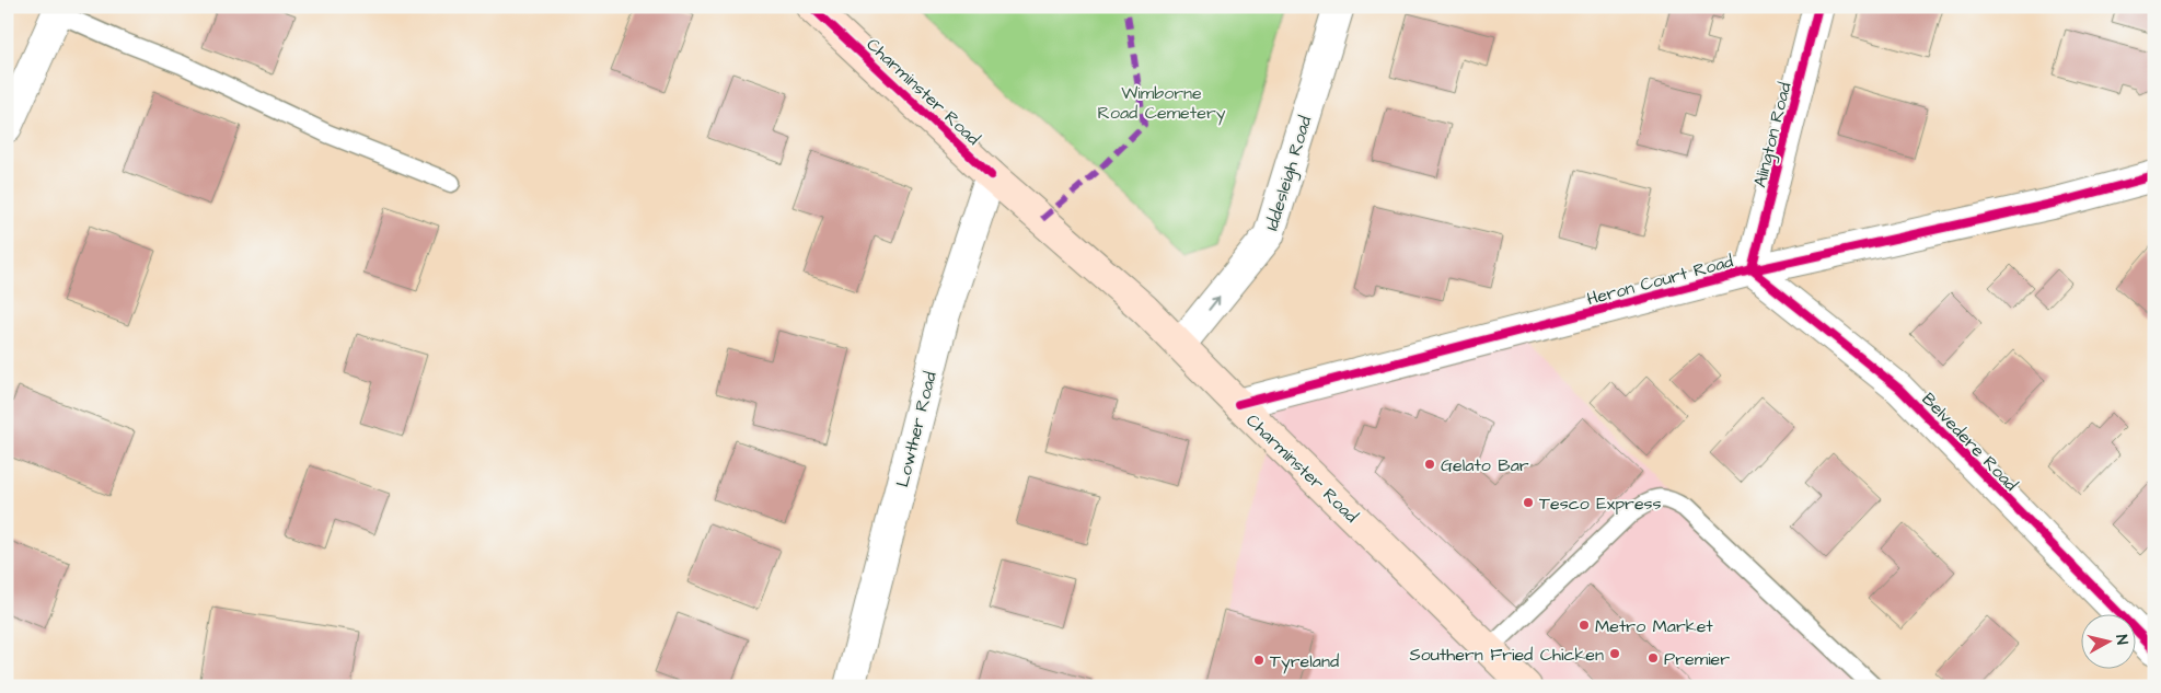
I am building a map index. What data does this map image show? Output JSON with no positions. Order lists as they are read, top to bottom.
{
  "streets": {
    "main road": ["Charminster Road"],
    "street": [
      "Alington Road",
      "Iddesleigh Road",
      "Heron Court Road",
      "Lowther Road",
      "Belvedere Road"
    ]
  },
  "crossings": [
    ["Charminster Road", "Iddesleigh Road"],
    ["Charminster Road", "Heron Court Road"],
    ["Charminster Road", "Lowther Road"],
    ["Alington Road", "Heron Court Road"],
    ["Alington Road", "Belvedere Road"],
    ["Heron Court Road", "Belvedere Road"]
  ],
  "one_way": ["Iddesleigh Road"],
  "parks": ["Wimborne Road Cemetery"],
  "places": [
    "Gelato Bar",
    "Tesco Express",
    "Metro Market",
    "Southern Fried Chicken",
    "Premier",
    "Tyreland"
  ],
  "north": "right"
}
